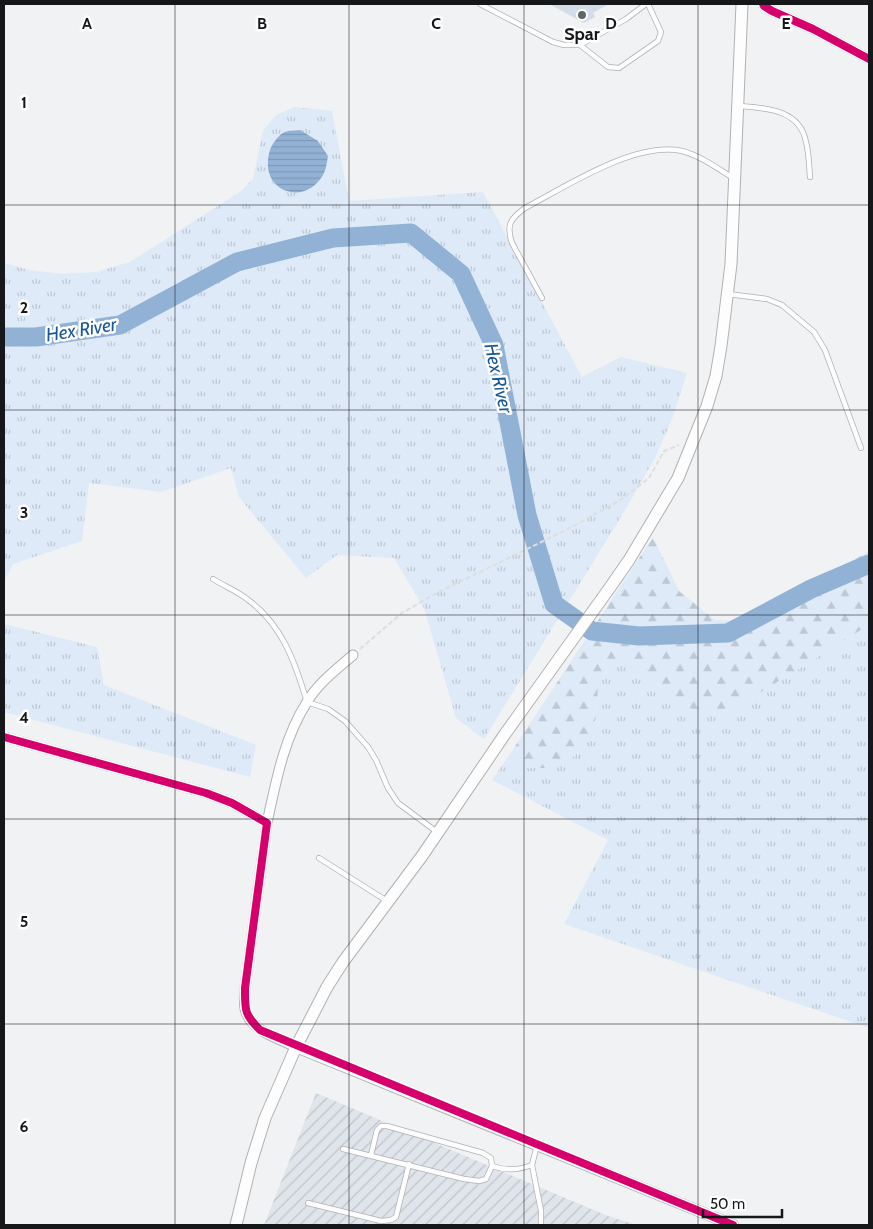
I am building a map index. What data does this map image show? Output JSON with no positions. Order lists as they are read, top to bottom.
{
  "water": ["Hex River"],
  "places": ["Spar"],
  "scale_bar": "50 m",
  "grid": {
    "columns": [
      "A",
      "B",
      "C",
      "D",
      "E"
    ],
    "rows": [
      "1",
      "2",
      "3",
      "4",
      "5",
      "6"
    ]
  }
}
